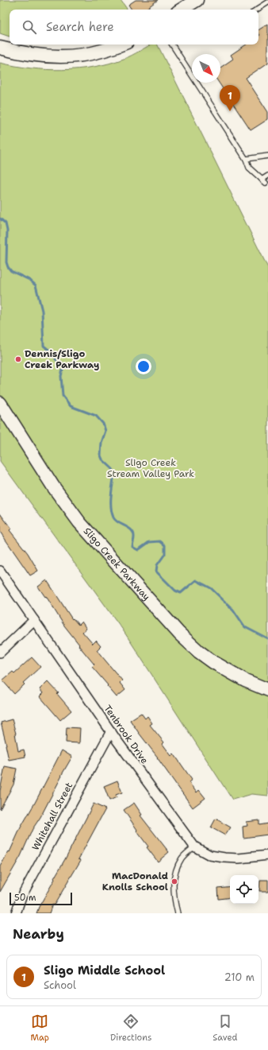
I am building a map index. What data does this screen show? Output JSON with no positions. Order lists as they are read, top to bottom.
{
  "streets": {
    "street": ["Sligo Creek Parkway", "Tenbrook Drive", "Whitehall Street"]
  },
  "crossings": [
    ["Tenbrook Drive", "Whitehall Street"]
  ],
  "parks": ["Sligo Creek Stream Valley Park"],
  "places": ["Dennis/Sligo Creek Parkway", "MacDonald Knolls School"],
  "scale_bar": "50 m",
  "north": "bottom right",
  "page": {
    "search": "Search here",
    "pins": "1",
    "scale": "50 m",
    "heading": "Nearby",
    "list": [
      {
        "mark": "1",
        "name": "Sligo Middle School",
        "note": "School",
        "value": "210 m"
      }
    ],
    "nav": ["Map", "Directions", "Saved"]
  }
}
